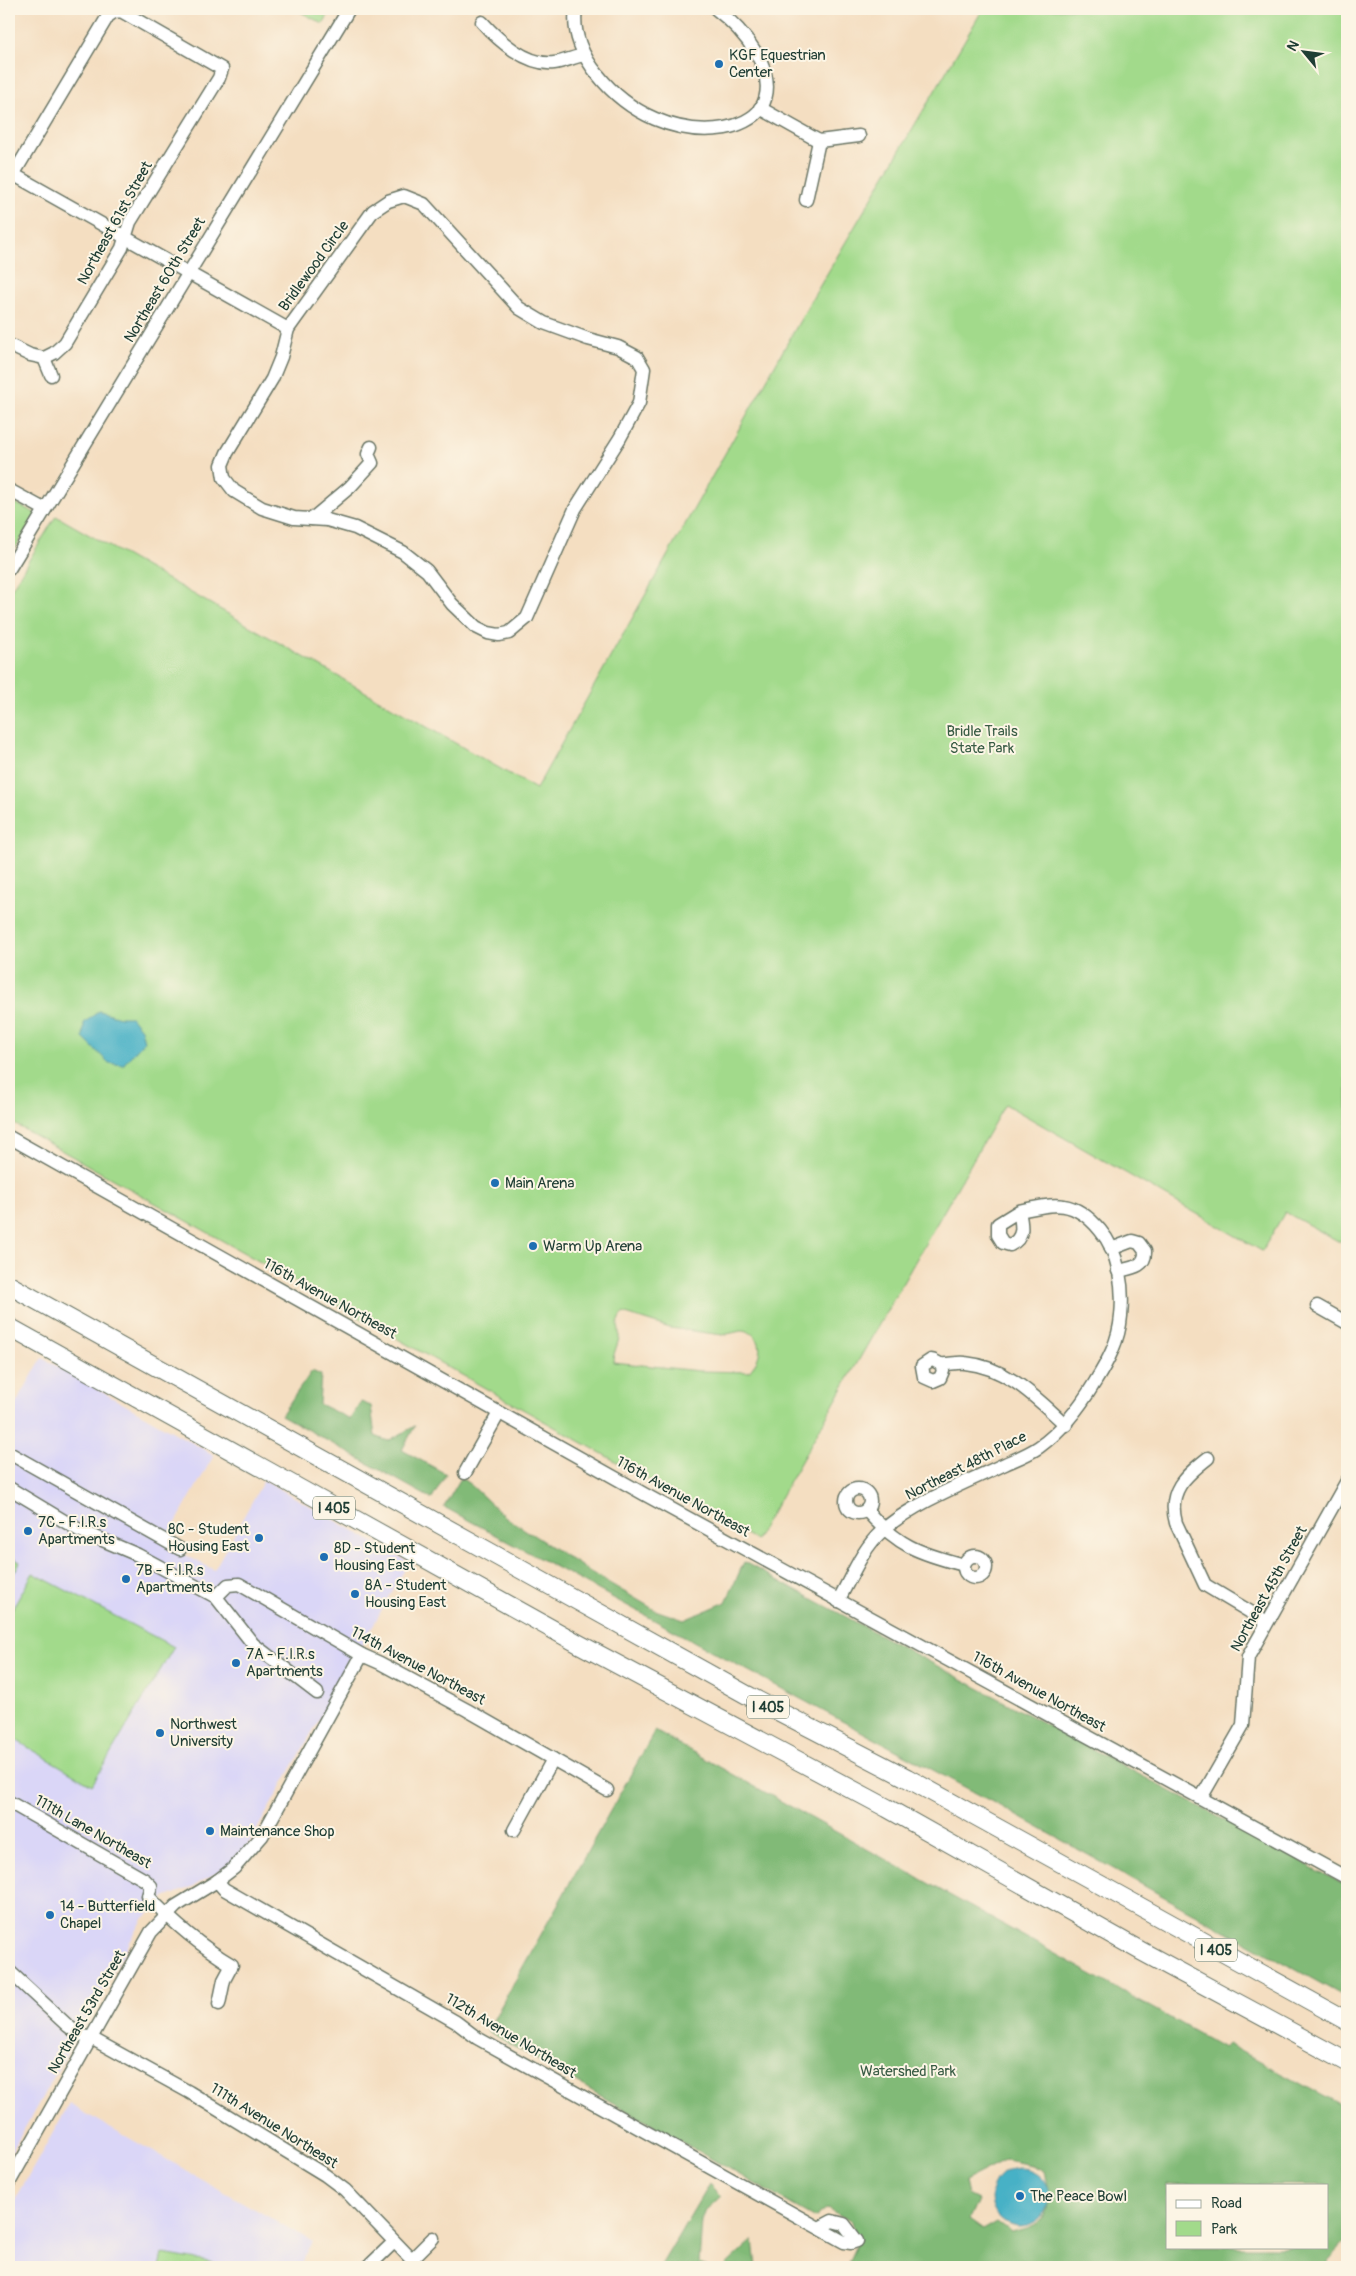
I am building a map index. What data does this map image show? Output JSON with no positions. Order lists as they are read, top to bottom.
{
  "streets": {
    "highway": ["I 405"],
    "street": [
      "Northeast 61st Street",
      "Bridlewood Circle",
      "Northeast 60th Street",
      "116th Avenue Northeast",
      "Northeast 48th Place",
      "Northeast 45th Street",
      "114th Avenue Northeast",
      "111th Lane Northeast",
      "Northeast 53rd Street",
      "112th Avenue Northeast",
      "111th Avenue Northeast"
    ]
  },
  "crossings": [
    ["116th Avenue Northeast", "Northeast 48th Place"],
    ["116th Avenue Northeast", "Northeast 45th Street"],
    ["114th Avenue Northeast", "Northeast 53rd Street"],
    ["111th Lane Northeast", "Northeast 53rd Street"],
    ["Northeast 53rd Street", "112th Avenue Northeast"],
    ["Northeast 53rd Street", "111th Avenue Northeast"]
  ],
  "parks": ["Bridle Trails State Park", "Watershed Park"],
  "places": [
    "KGF Equestrian Center",
    "Main Arena",
    "Warm Up Arena",
    "7C - F.I.R.s Apartments",
    "8C - Student Housing East",
    "8D - Student Housing East",
    "7B - F.I.R.s Apartments",
    "8A - Student Housing East",
    "7A - F.I.R.s Apartments",
    "Northwest University",
    "Maintenance Shop",
    "14 - Butterfield Chapel",
    "The Peace Bowl"
  ],
  "legend": ["Road", "Park"],
  "north": "top left"
}
